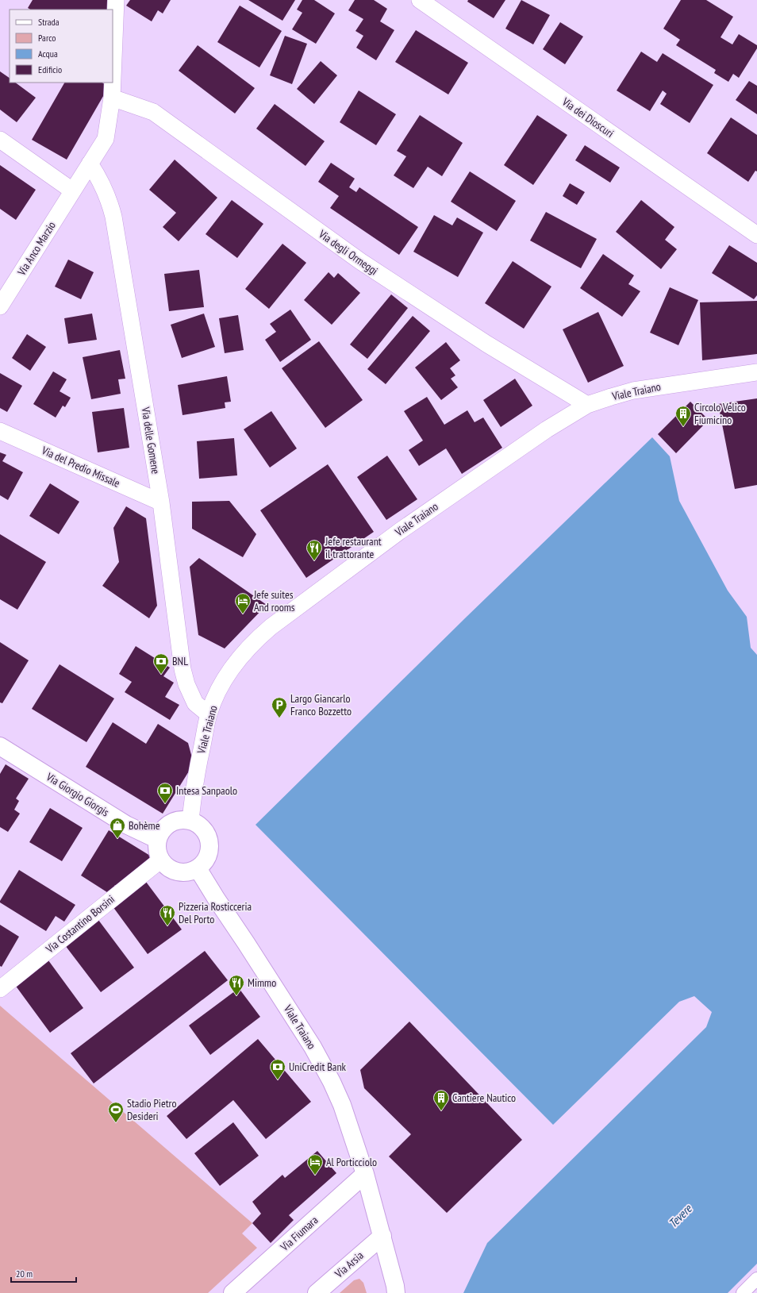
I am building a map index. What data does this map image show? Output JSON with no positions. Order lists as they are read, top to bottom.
{
  "streets": {
    "street": [
      "Via dei Dioscuri",
      "Via Anco Marzio",
      "Via degli Ormeggi",
      "Viale Traiano",
      "Via delle Gomene",
      "Via del Predio Missale",
      "Via Giorgio Giorgis",
      "Via Costantino Borsini",
      "Via Fiumara",
      "Via Arsia"
    ]
  },
  "crossings": [
    ["Via Anco Marzio", "Via degli Ormeggi"],
    ["Via Anco Marzio", "Via delle Gomene"],
    ["Via degli Ormeggi", "Viale Traiano"],
    ["Viale Traiano", "Via delle Gomene"],
    ["Viale Traiano", "Via Giorgio Giorgis"],
    ["Viale Traiano", "Via Costantino Borsini"],
    ["Viale Traiano", "Via Fiumara"],
    ["Viale Traiano", "Via Arsia"],
    ["Via delle Gomene", "Via del Predio Missale"],
    ["Via Giorgio Giorgis", "Via Costantino Borsini"]
  ],
  "water": ["Tevere"],
  "places": {
    "building": ["Circolo Velico Fiumicino", "Cantiere Nautico"],
    "restaurant": ["Jefe restaurant il trattorante", "Pizzeria Rosticceria Del Porto", "Mimmo"],
    "hotel": ["Jefe suites And rooms", "Al Porticciolo"],
    "bank": ["BNL", "Intesa Sanpaolo", "UniCredit Bank"],
    "parking": ["Largo Giancarlo Franco Bozzetto"],
    "shop": ["Bohème"],
    "sports": ["Stadio Pietro Desideri"]
  },
  "legend": [
    "Strada",
    "Parco",
    "Acqua",
    "Edificio"
  ],
  "scale_bar": "20 m"
}
